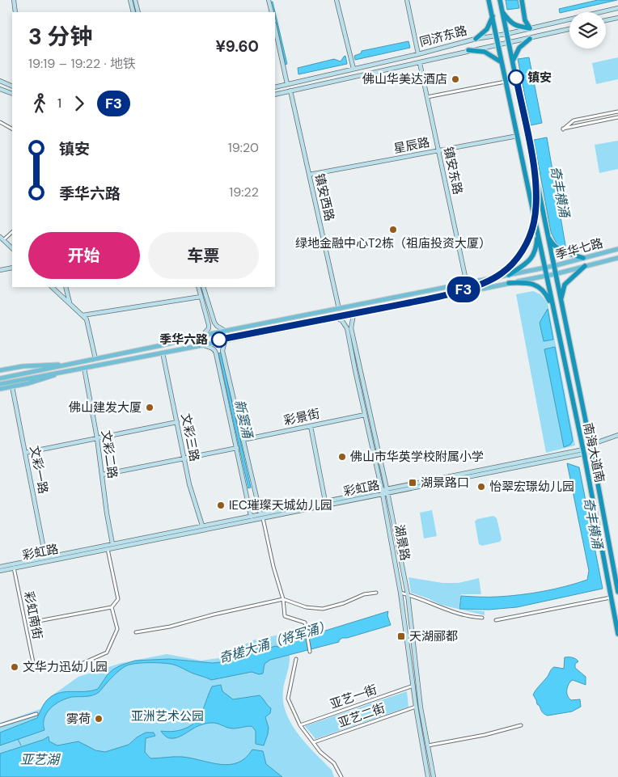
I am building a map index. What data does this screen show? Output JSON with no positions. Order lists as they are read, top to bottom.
{
  "streets": {
    "highway": ["南海大道南"],
    "main road": ["季华七路"],
    "street": [
      "同济东路",
      "星辰路",
      "镇安东路",
      "镇安西路",
      "彩景街",
      "文彩三路",
      "文彩二路",
      "文彩一路",
      "彩虹路",
      "湖景路",
      "彩虹南街",
      "亚艺一街",
      "亚艺二街"
    ]
  },
  "crossings": [
    ["同济东路", "镇安东路"],
    ["同济东路", "镇安西路"],
    ["同济东路", "南海大道南"],
    ["星辰路", "镇安东路"],
    ["星辰路", "镇安西路"],
    ["星辰路", "南海大道南"],
    ["季华七路", "南海大道南"],
    ["彩景街", "湖景路"],
    ["文彩三路", "彩虹路"],
    ["南海大道南", "彩虹路"],
    ["文彩二路", "彩虹路"],
    ["文彩一路", "彩虹路"],
    ["彩虹路", "湖景路"],
    ["彩虹路", "彩虹南街"],
    ["湖景路", "亚艺一街"],
    ["湖景路", "亚艺二街"]
  ],
  "water": [
    "奇丰横涌",
    "新窦涌",
    "奇槎大涌（将军涌）",
    "亚艺湖"
  ],
  "parks": ["亚洲艺术公园"],
  "places": {
    "other": [
      "镇安",
      "佛山华美达酒店",
      "绿地金融中心T2栋（祖庙投资大厦）",
      "季华六路",
      "佛山建发大厦",
      "佛山市华英学校附属小学",
      "怡翠宏璟幼儿园",
      "IEC璀璨天城幼儿园",
      "文华力迅幼儿园",
      "雾荷"
    ],
    "transit": ["湖景路口", "天湖郦都"]
  },
  "lines": ["metro line F3"],
  "page": {
    "on_map": "F3",
    "heading": ["3 分钟", "19:19 – 19:22 · 地铁", "¥9.60"],
    "legs": ["1", "F3"],
    "list": [
      {
        "name": "镇安",
        "value": "19:20"
      },
      {
        "name": "季华六路",
        "value": "19:22"
      }
    ],
    "buttons": ["开始", "车票"]
  }
}
